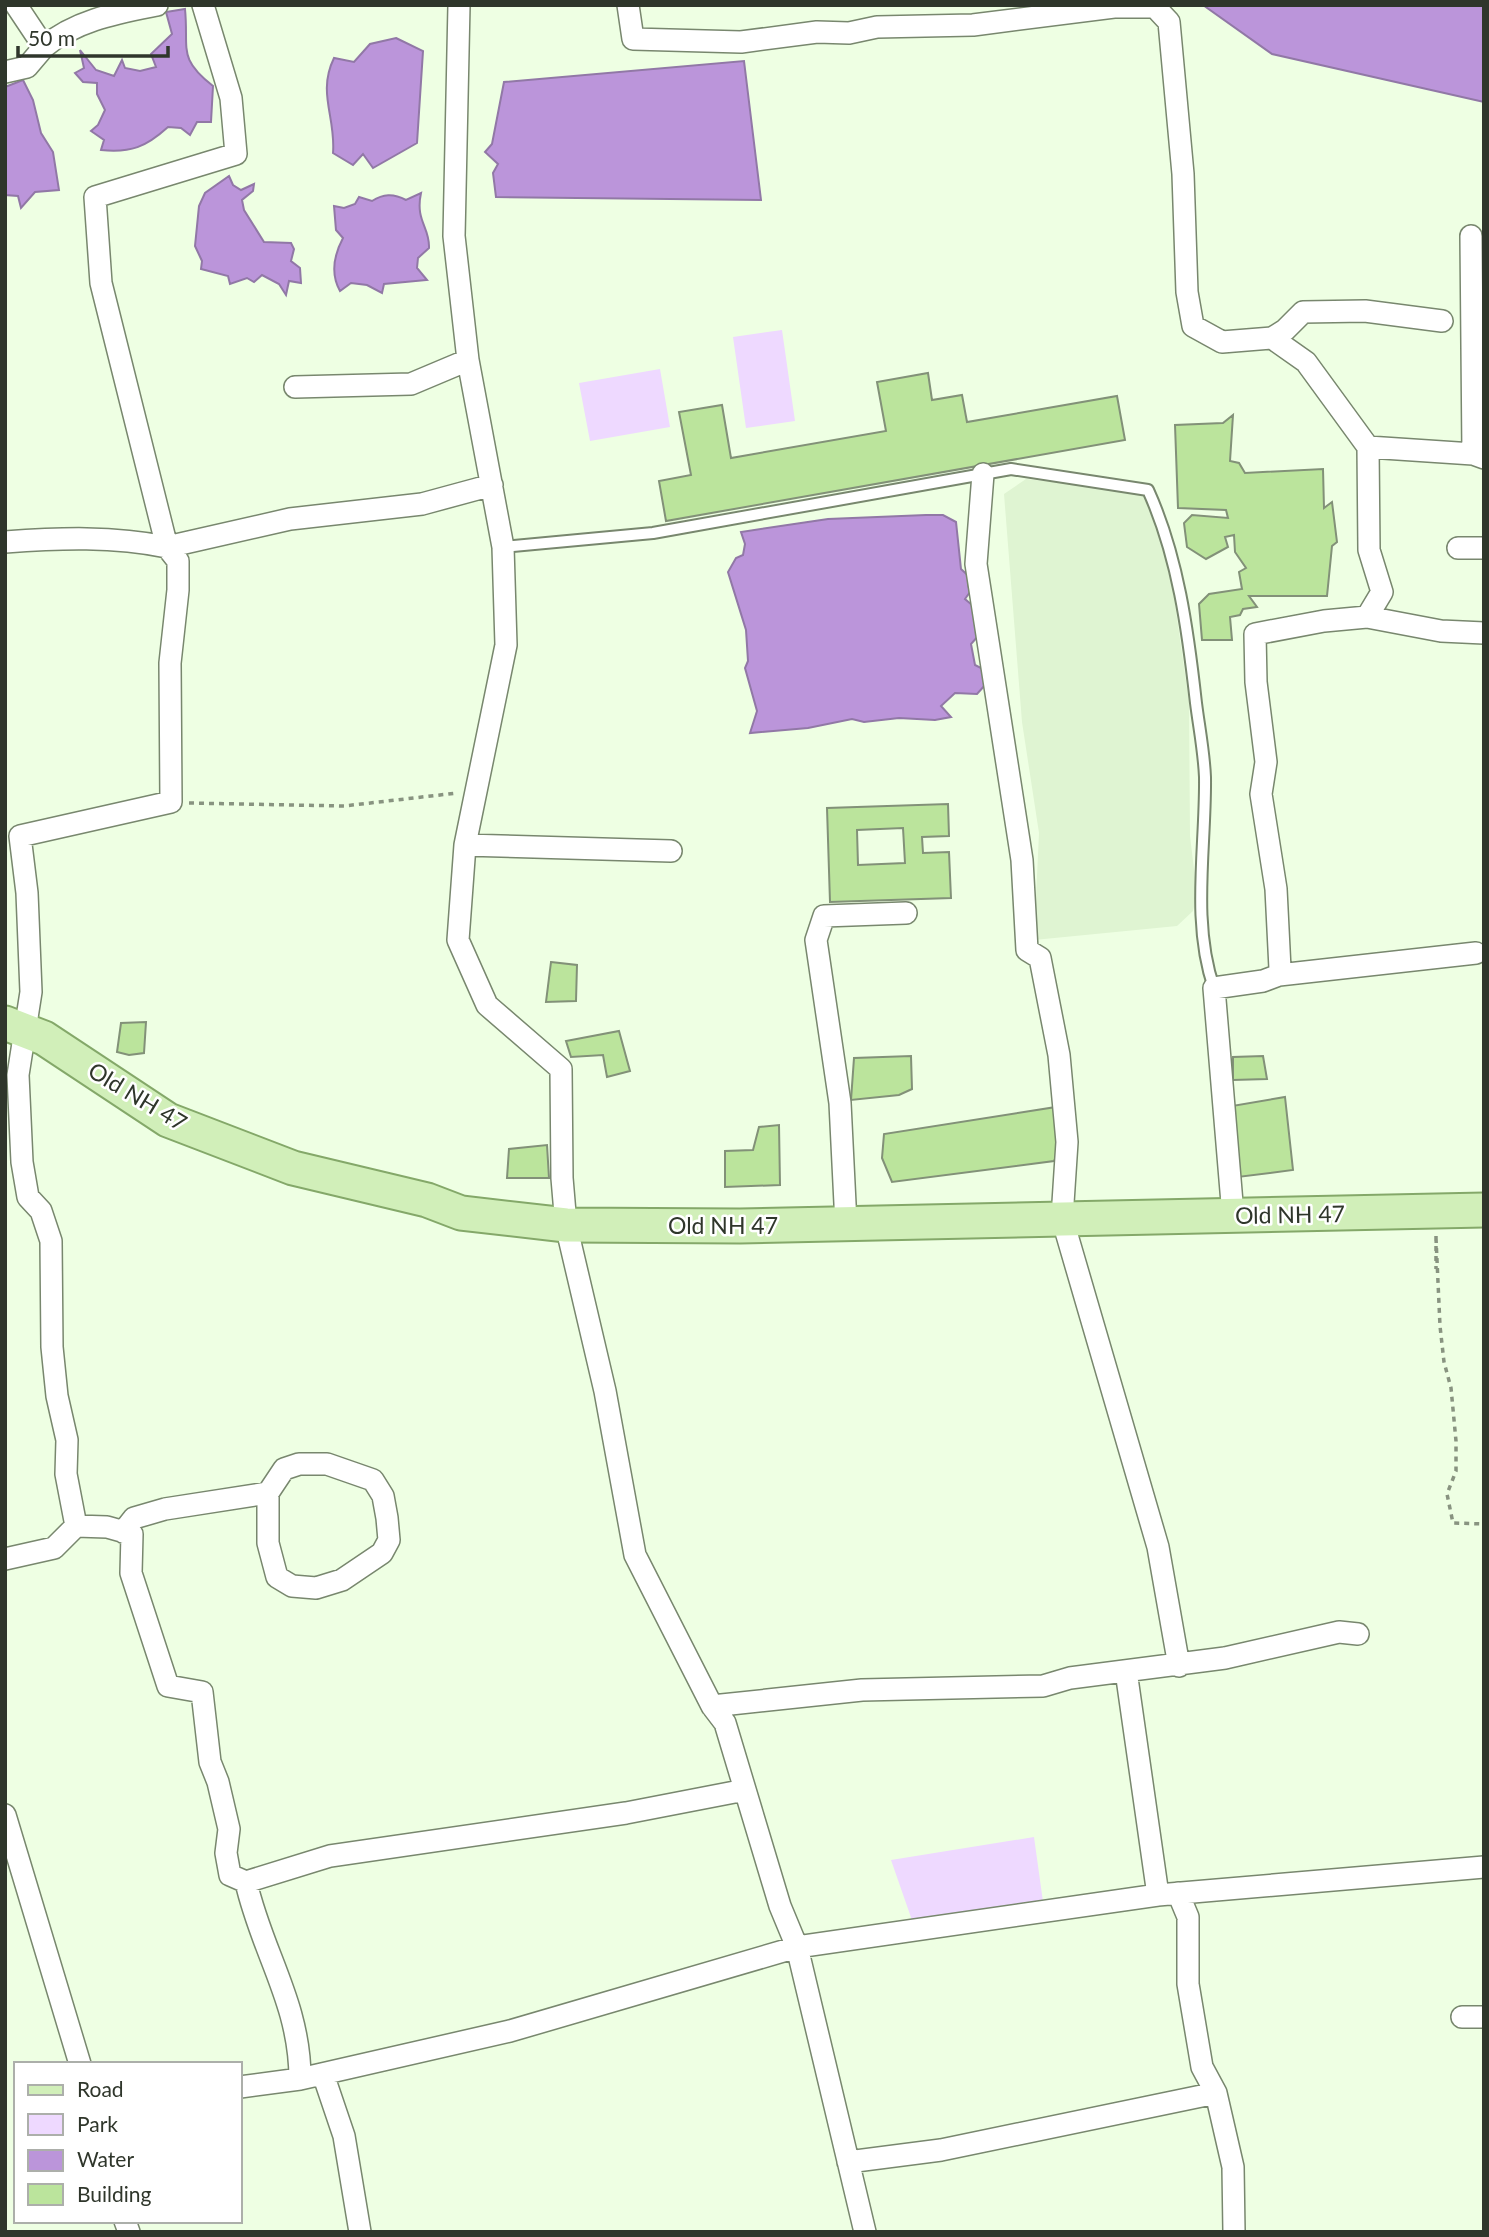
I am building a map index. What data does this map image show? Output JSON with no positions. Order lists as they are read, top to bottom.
{
  "streets": {
    "main road": ["Old NH 47"]
  },
  "legend": [
    "Road",
    "Park",
    "Water",
    "Building"
  ],
  "scale_bar": "50 m"
}
